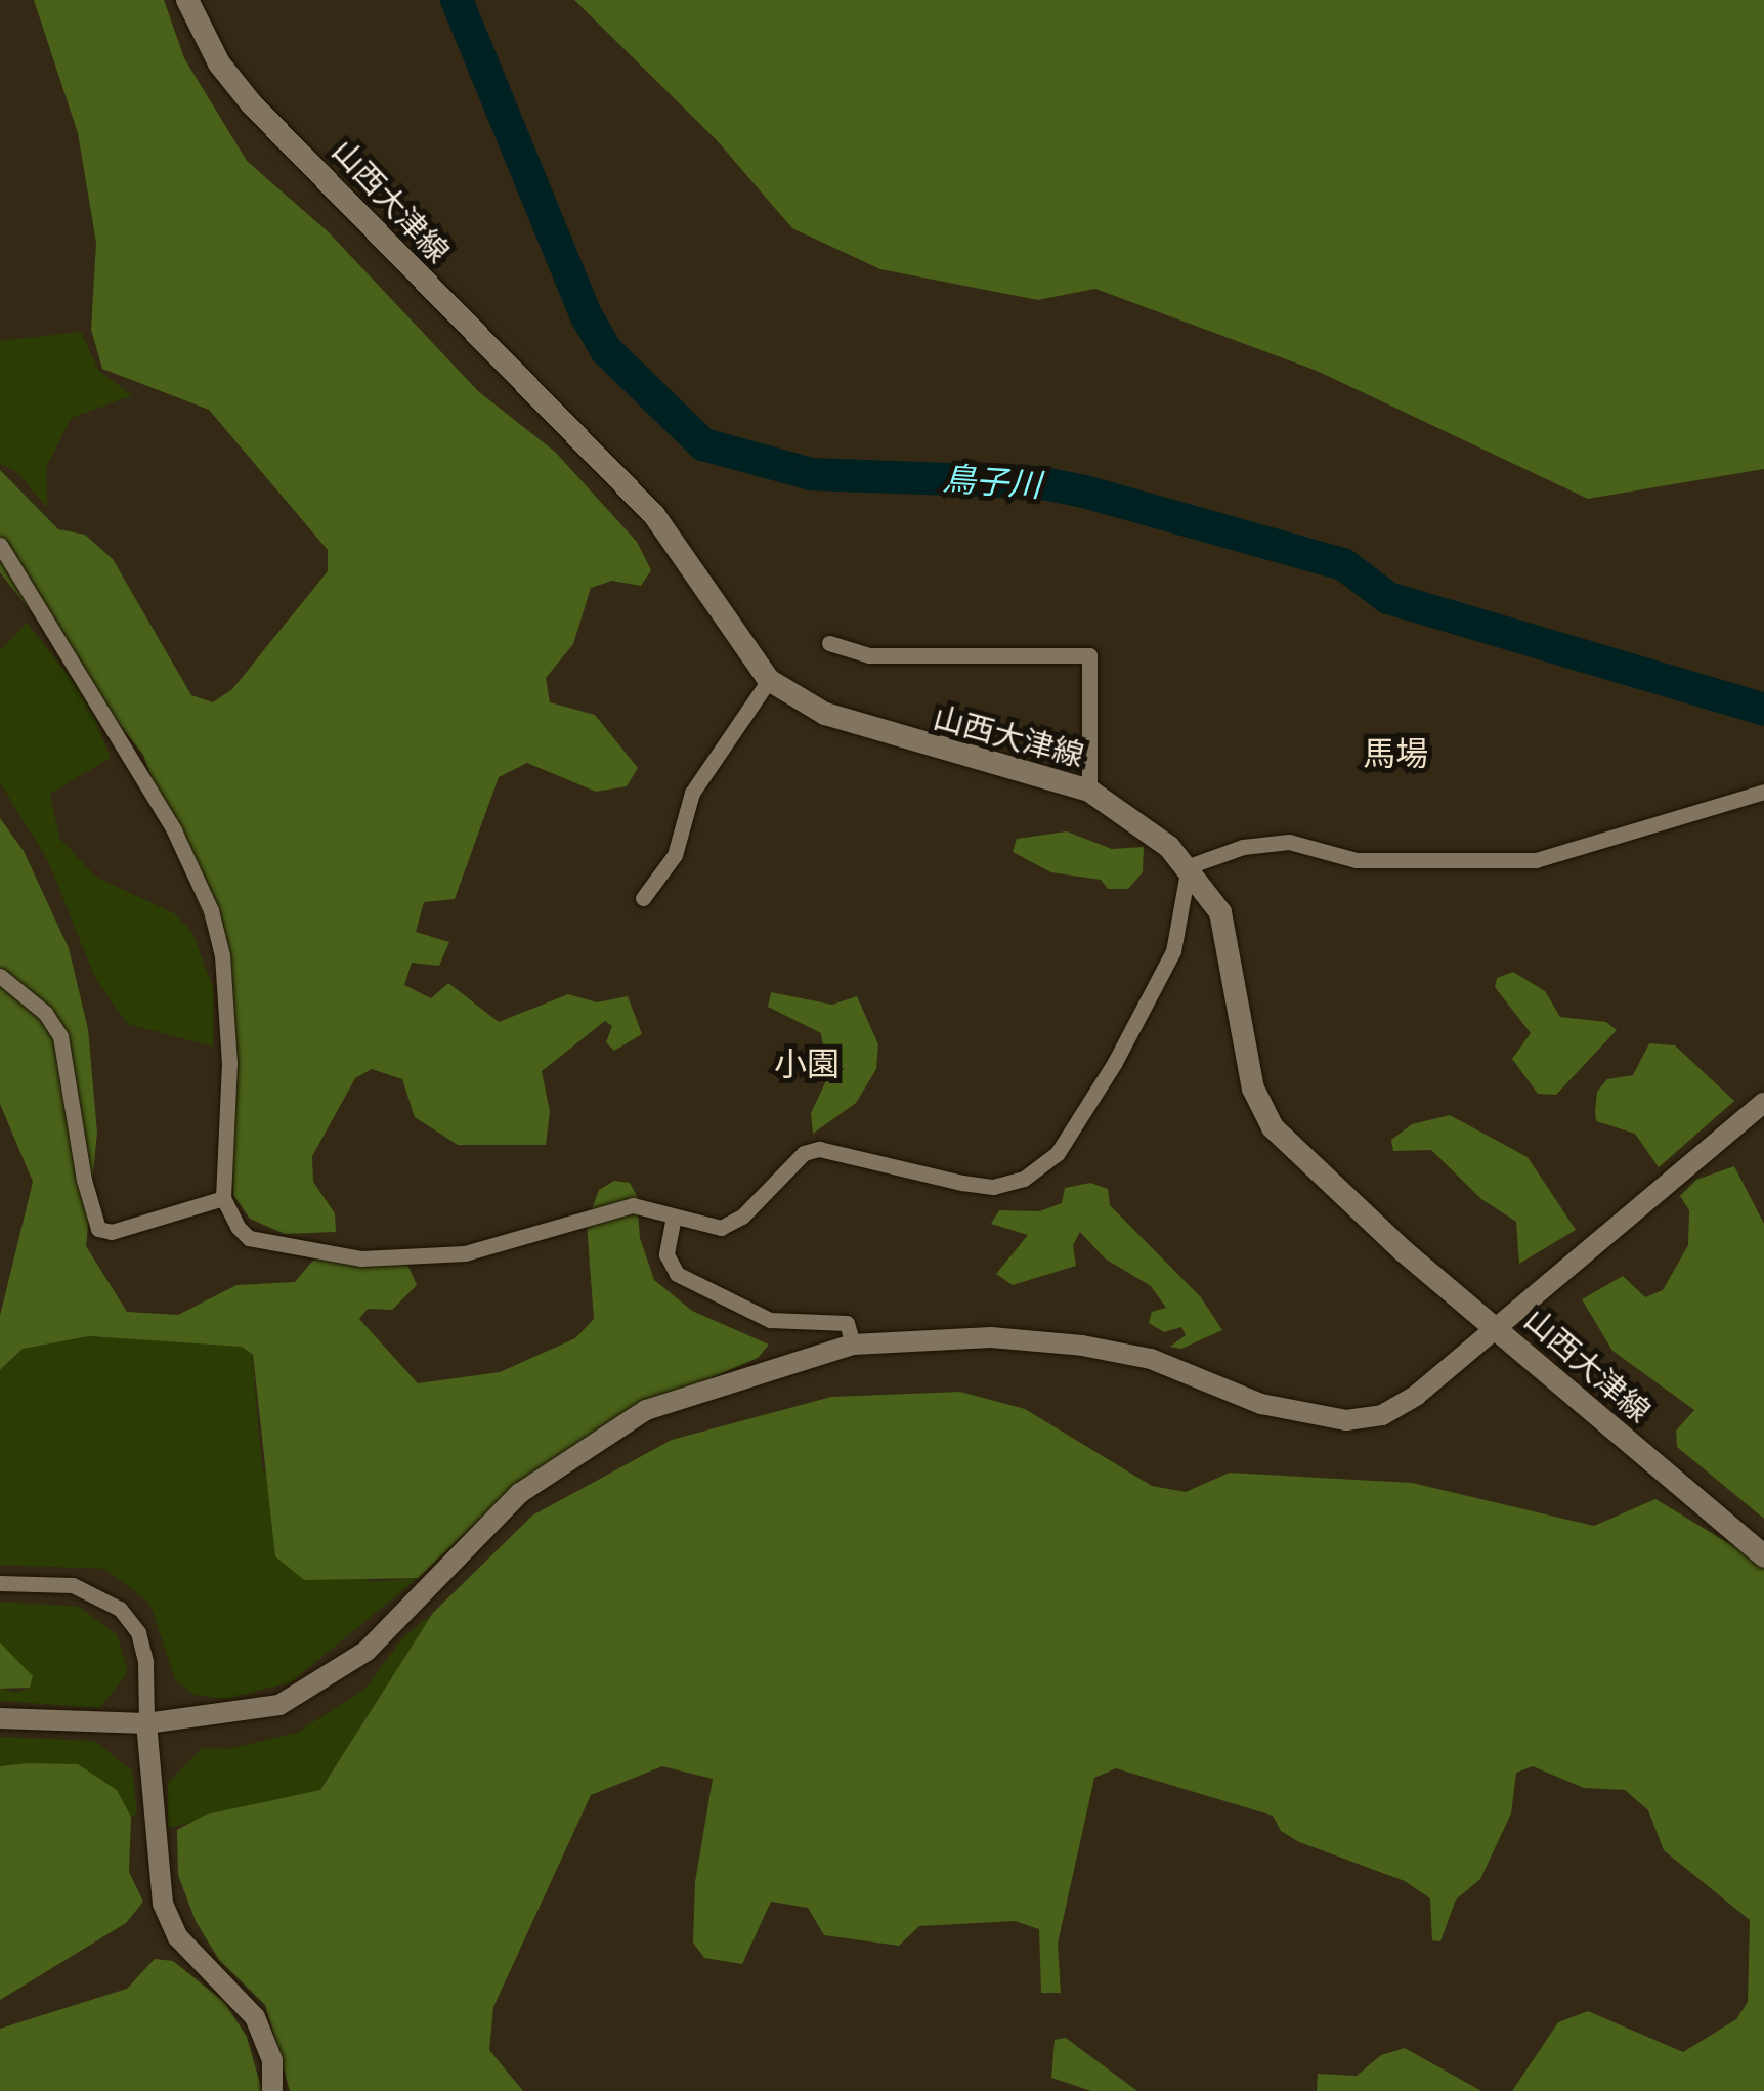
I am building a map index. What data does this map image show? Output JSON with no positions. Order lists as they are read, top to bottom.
{
  "streets": {
    "main road": ["山西大津線"]
  },
  "districts": ["馬場", "小園"],
  "water": ["鳥子川"]
}
